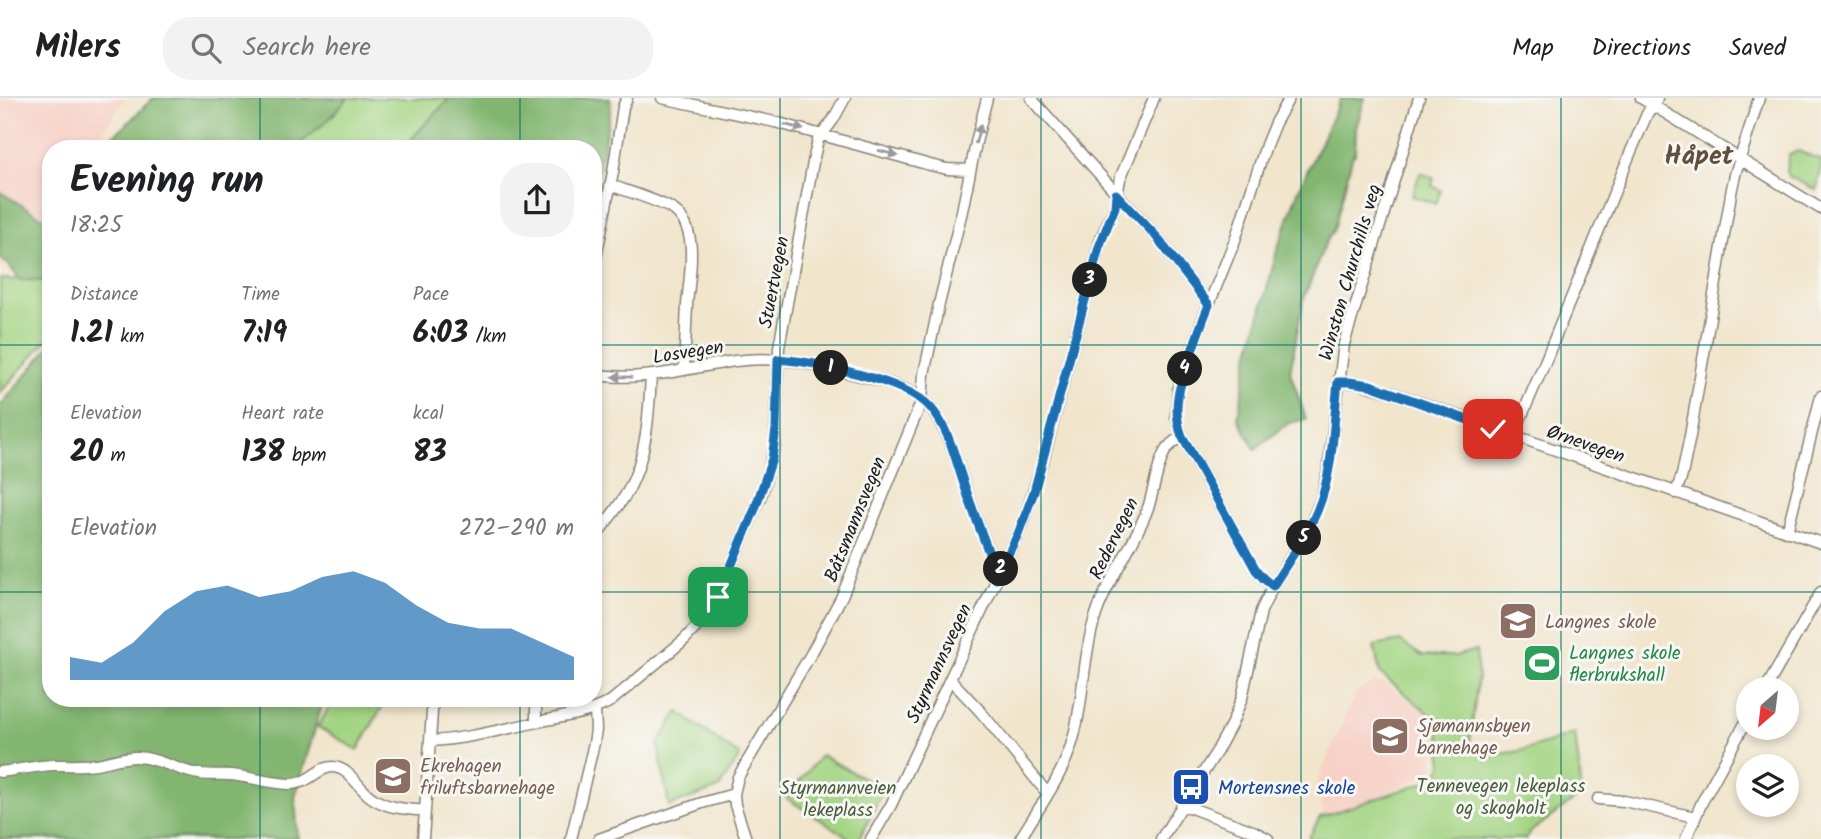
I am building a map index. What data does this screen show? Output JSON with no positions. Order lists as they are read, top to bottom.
{
  "streets": {
    "street": [
      "Winston Churchills veg",
      "Stuertvegen",
      "Losvegen",
      "Ørnevegen",
      "Båtsmannsvegen",
      "Redervegen",
      "Styrmannsvegen"
    ]
  },
  "crossings": [
    ["Winston Churchills veg", "Ørnevegen"],
    ["Stuertvegen", "Losvegen"],
    ["Losvegen", "Båtsmannsvegen"],
    ["Losvegen", "Styrmannsvegen"]
  ],
  "districts": ["Håpet"],
  "parks": ["Tennevegen lekeplass og skogholt", "Styrmannveien lekeplass"],
  "places": {
    "school or university": ["Langnes skole", "Sjømannsbyen barnehage", "Ekrehagen friluftsbarnehage"],
    "sports": ["Langnes skole flerbrukshall"],
    "bus stop": ["Mortensnes skole"]
  },
  "north": "bottom left",
  "page": {
    "header": "Milers",
    "search": "Search here",
    "nav": ["Map", "Directions", "Saved"],
    "heading": ["Evening run", "18:25"],
    "stats": [
      ["Distance", "1.21 km"],
      ["Time", "7:19"],
      ["Pace", "6:03 /km"],
      ["Elevation", "20 m"],
      ["Heart rate", "138 bpm"],
      ["kcal", "83"]
    ],
    "pins": [
      "3",
      "1",
      "4",
      "5",
      "2"
    ],
    "chart": ["Elevation", "272–290 m"]
  }
}
